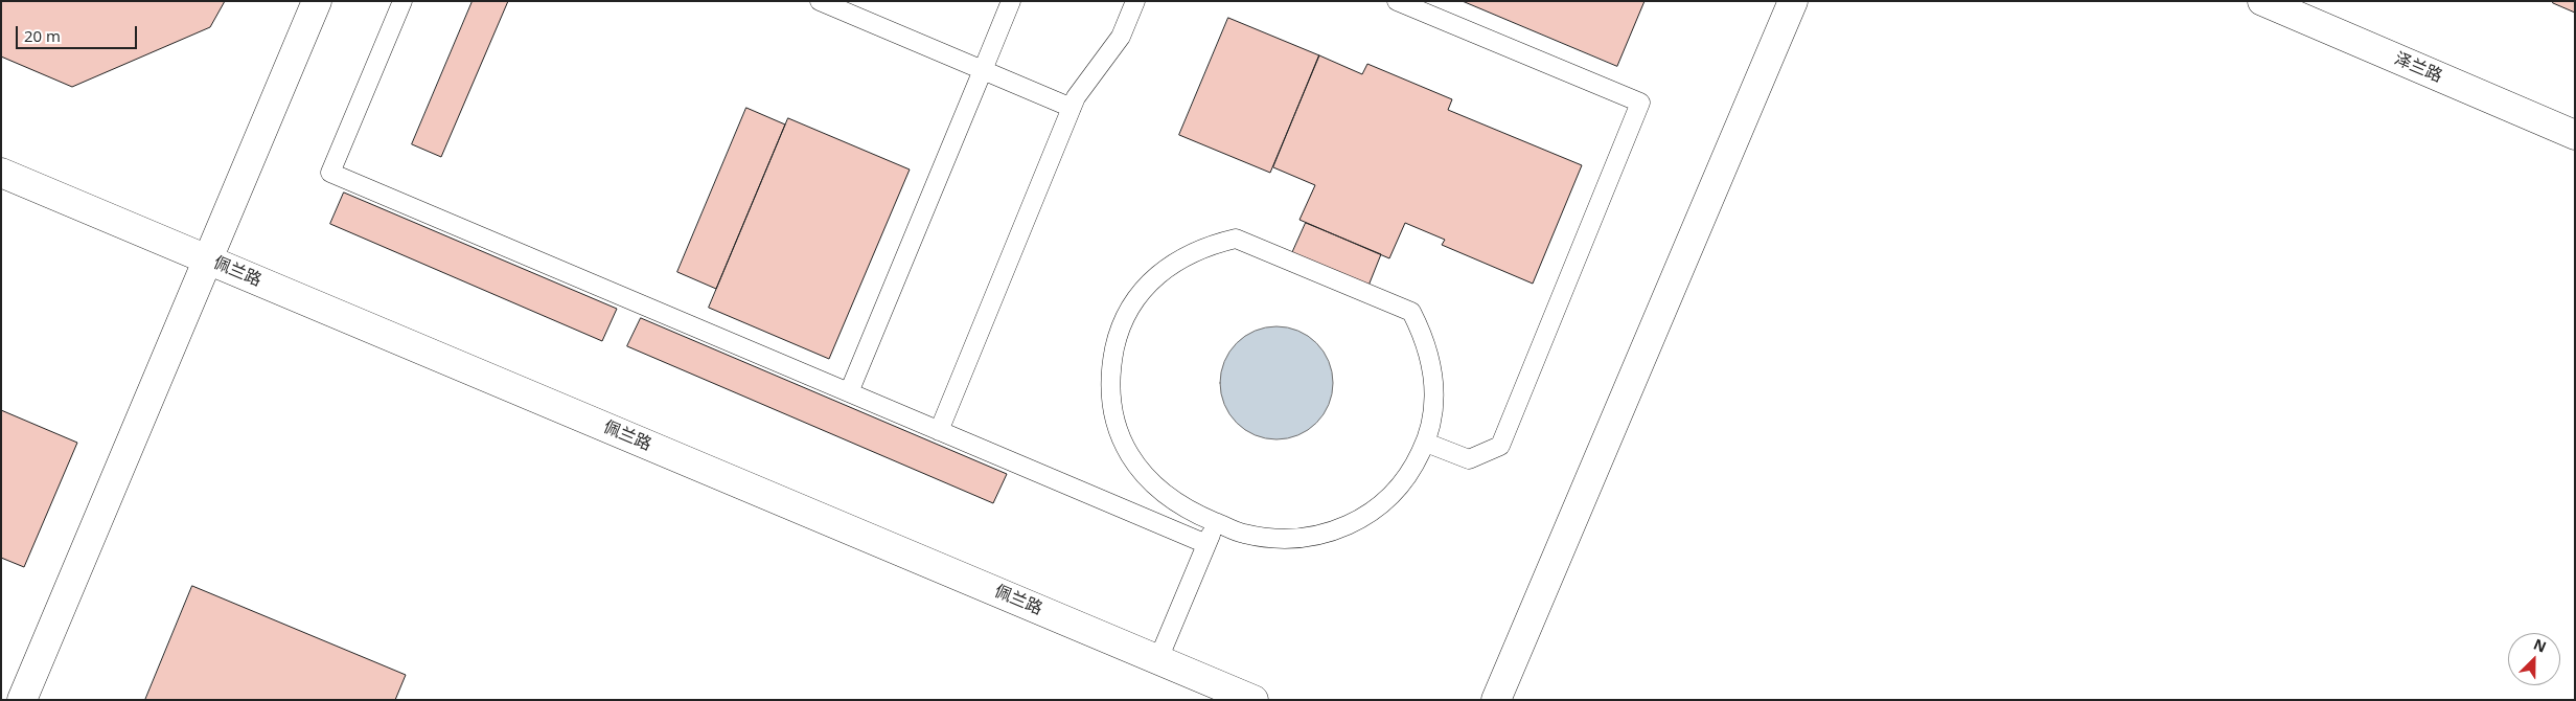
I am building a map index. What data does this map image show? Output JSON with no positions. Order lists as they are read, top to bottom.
{
  "streets": {
    "street": ["泽兰路", "佩兰路"]
  },
  "scale_bar": "20 m",
  "north": "top right"
}
